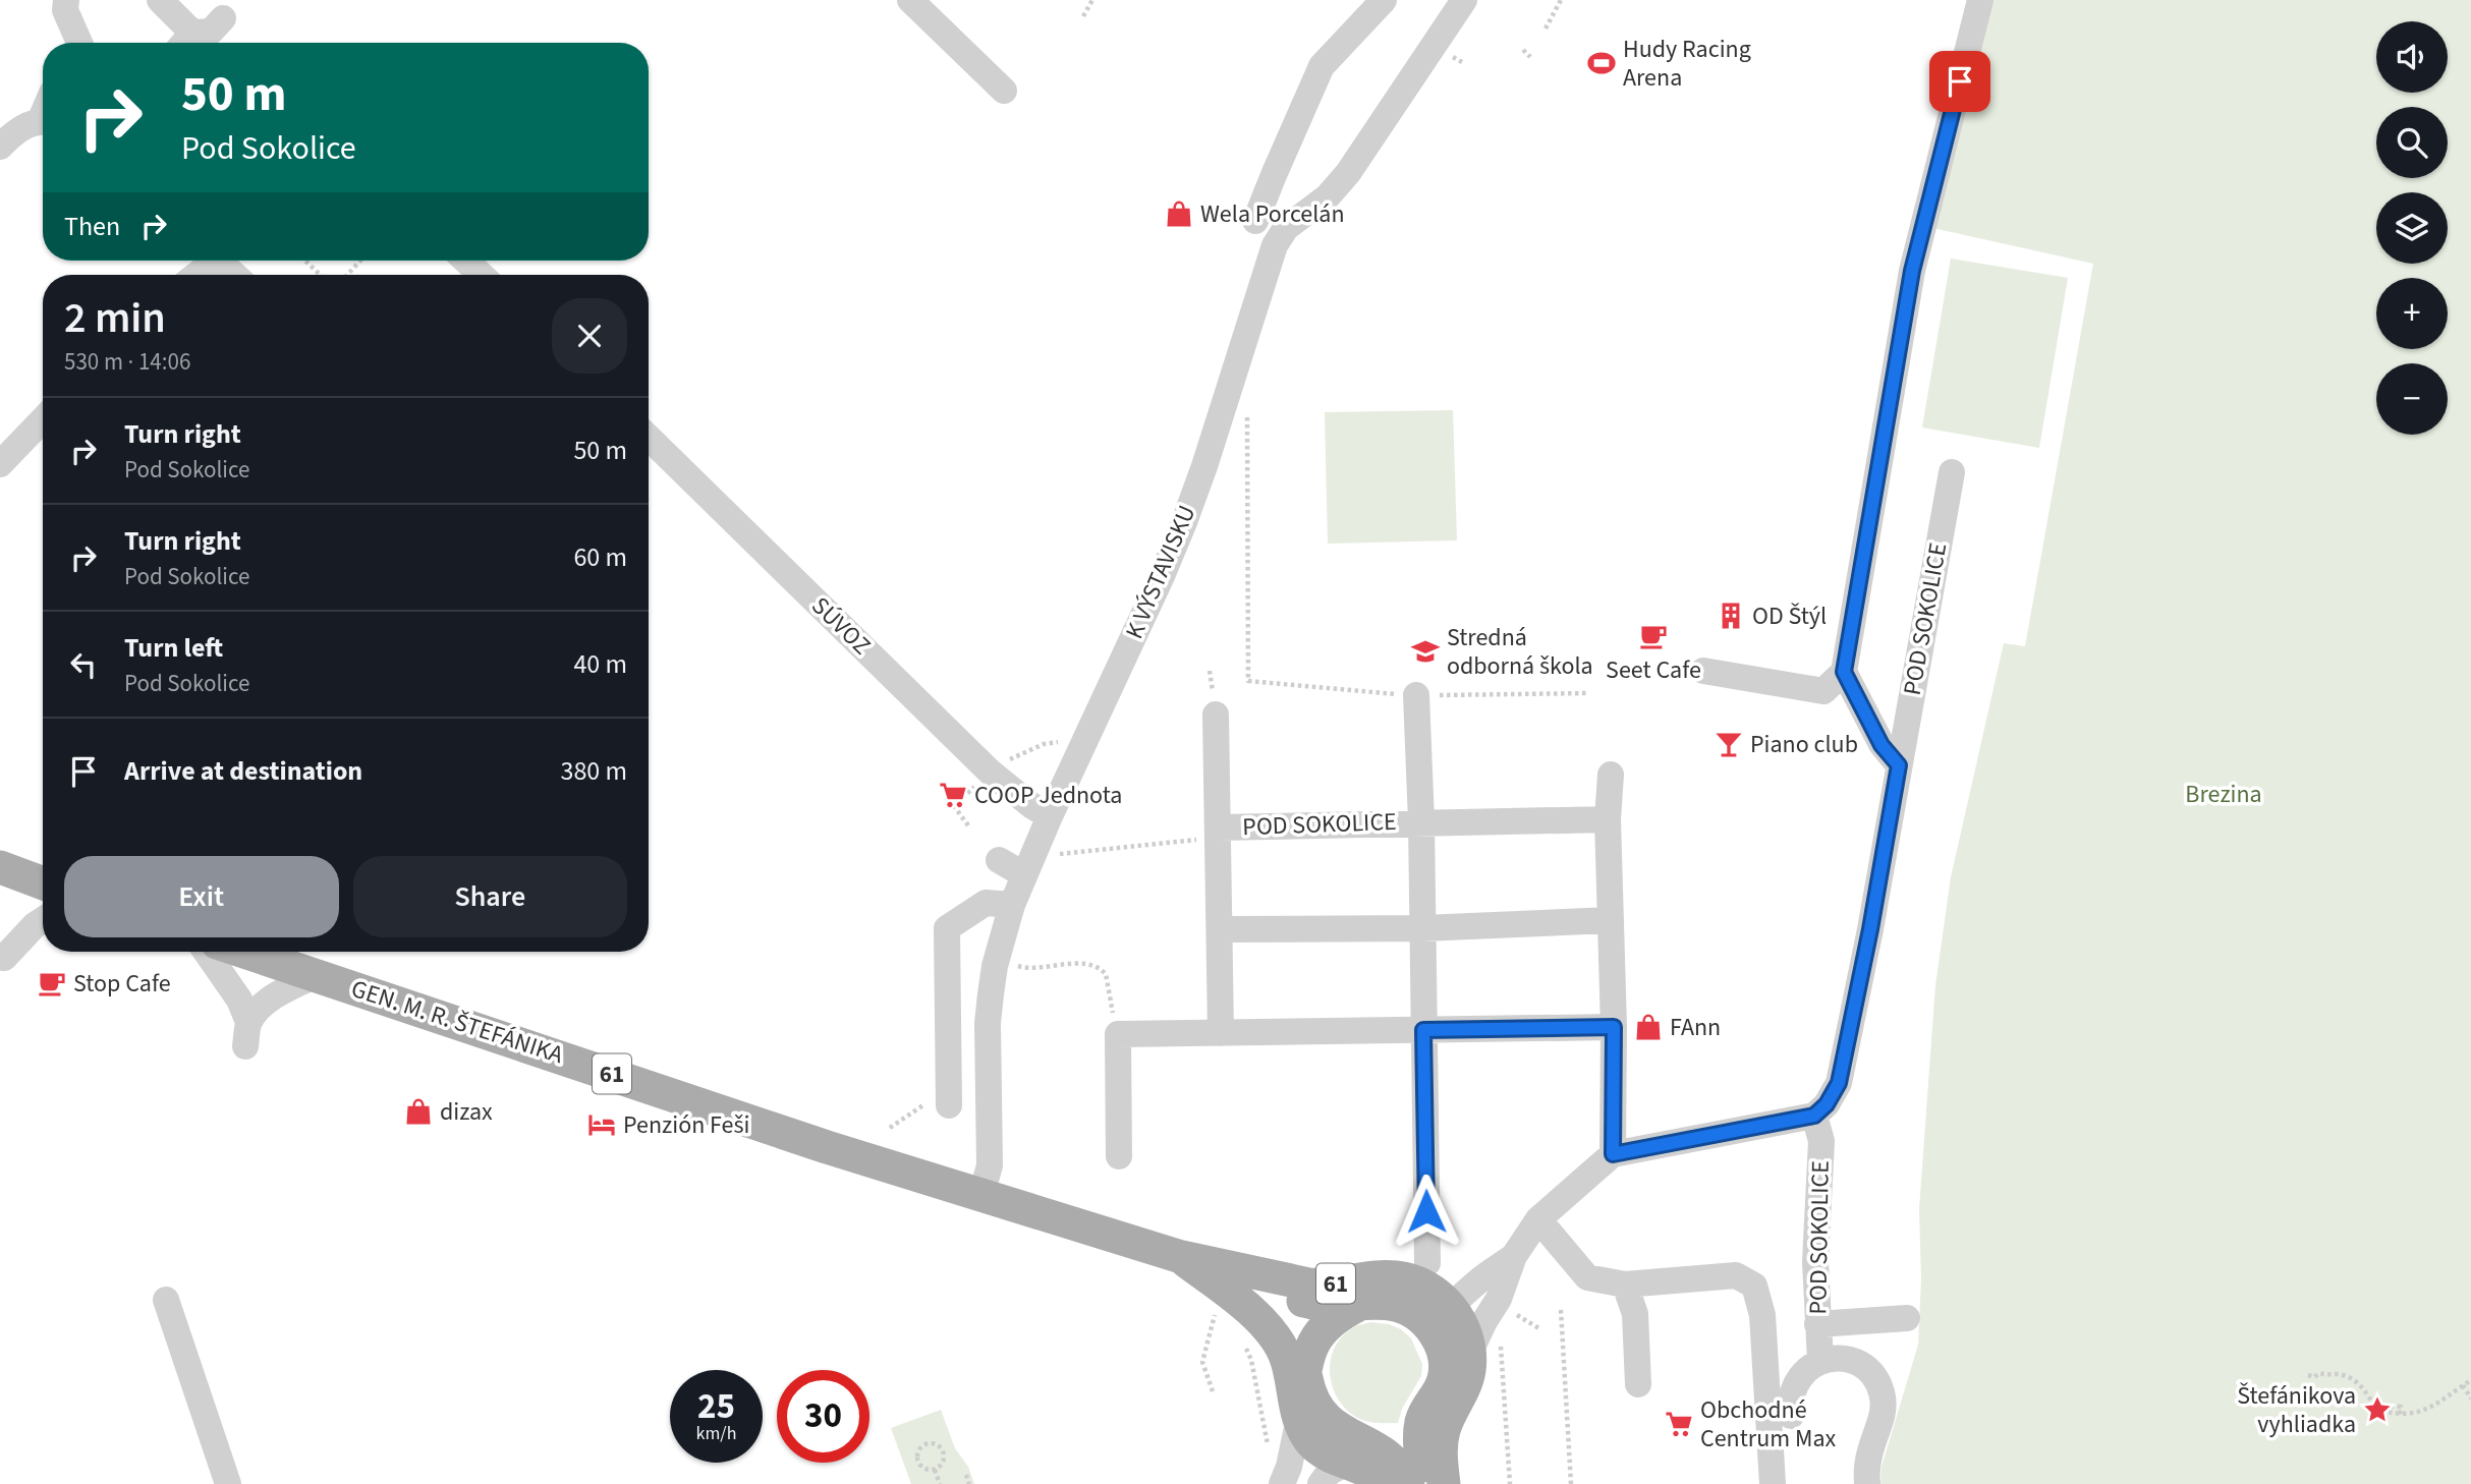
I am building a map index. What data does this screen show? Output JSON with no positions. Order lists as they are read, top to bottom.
{
  "streets": {
    "main road": ["GEN. M. R. ŠTEFÁNIKA", "61"],
    "street": ["K VÝSTAVISKU", "POD SOKOLICE", "SÚVOZ"]
  },
  "crossings": [
    ["K VÝSTAVISKU", "SÚVOZ"],
    ["K VÝSTAVISKU", "GEN. M. R. ŠTEFÁNIKA"],
    ["K VÝSTAVISKU", "61"],
    ["POD SOKOLICE", "61"],
    ["GEN. M. R. ŠTEFÁNIKA", "61"]
  ],
  "parks": ["Brezina"],
  "places": {
    "sports": ["Hudy Racing Arena"],
    "shop": ["Wela Porcelán", "FAnn", "dizax"],
    "building": ["OD Štýl"],
    "cafe": ["Seet Cafe", "Stop Cafe"],
    "school or university": ["Stredná odborná škola"],
    "bar": ["Piano club"],
    "supermarket": ["COOP Jednota", "Obchodné Centrum Max"],
    "hotel": ["Penzión Feši"],
    "place": ["Štefánikova vyhliadka"]
  },
  "page": {
    "map_buttons": ["+", "−"],
    "turn": ["50 m", "Pod Sokolice"],
    "then": "Then",
    "heading": ["2 min", "530 m · 14:06"],
    "list": [
      {
        "name": "Turn right",
        "note": "Pod Sokolice",
        "value": "50 m"
      },
      {
        "name": "Turn right",
        "note": "Pod Sokolice",
        "value": "60 m"
      },
      {
        "name": "Turn left",
        "note": "Pod Sokolice",
        "value": "40 m"
      },
      {
        "name": "Arrive at destination",
        "value": "380 m"
      }
    ],
    "buttons": ["Exit", "Share"],
    "speed": "25 km/h",
    "limit": "30"
  }
}
